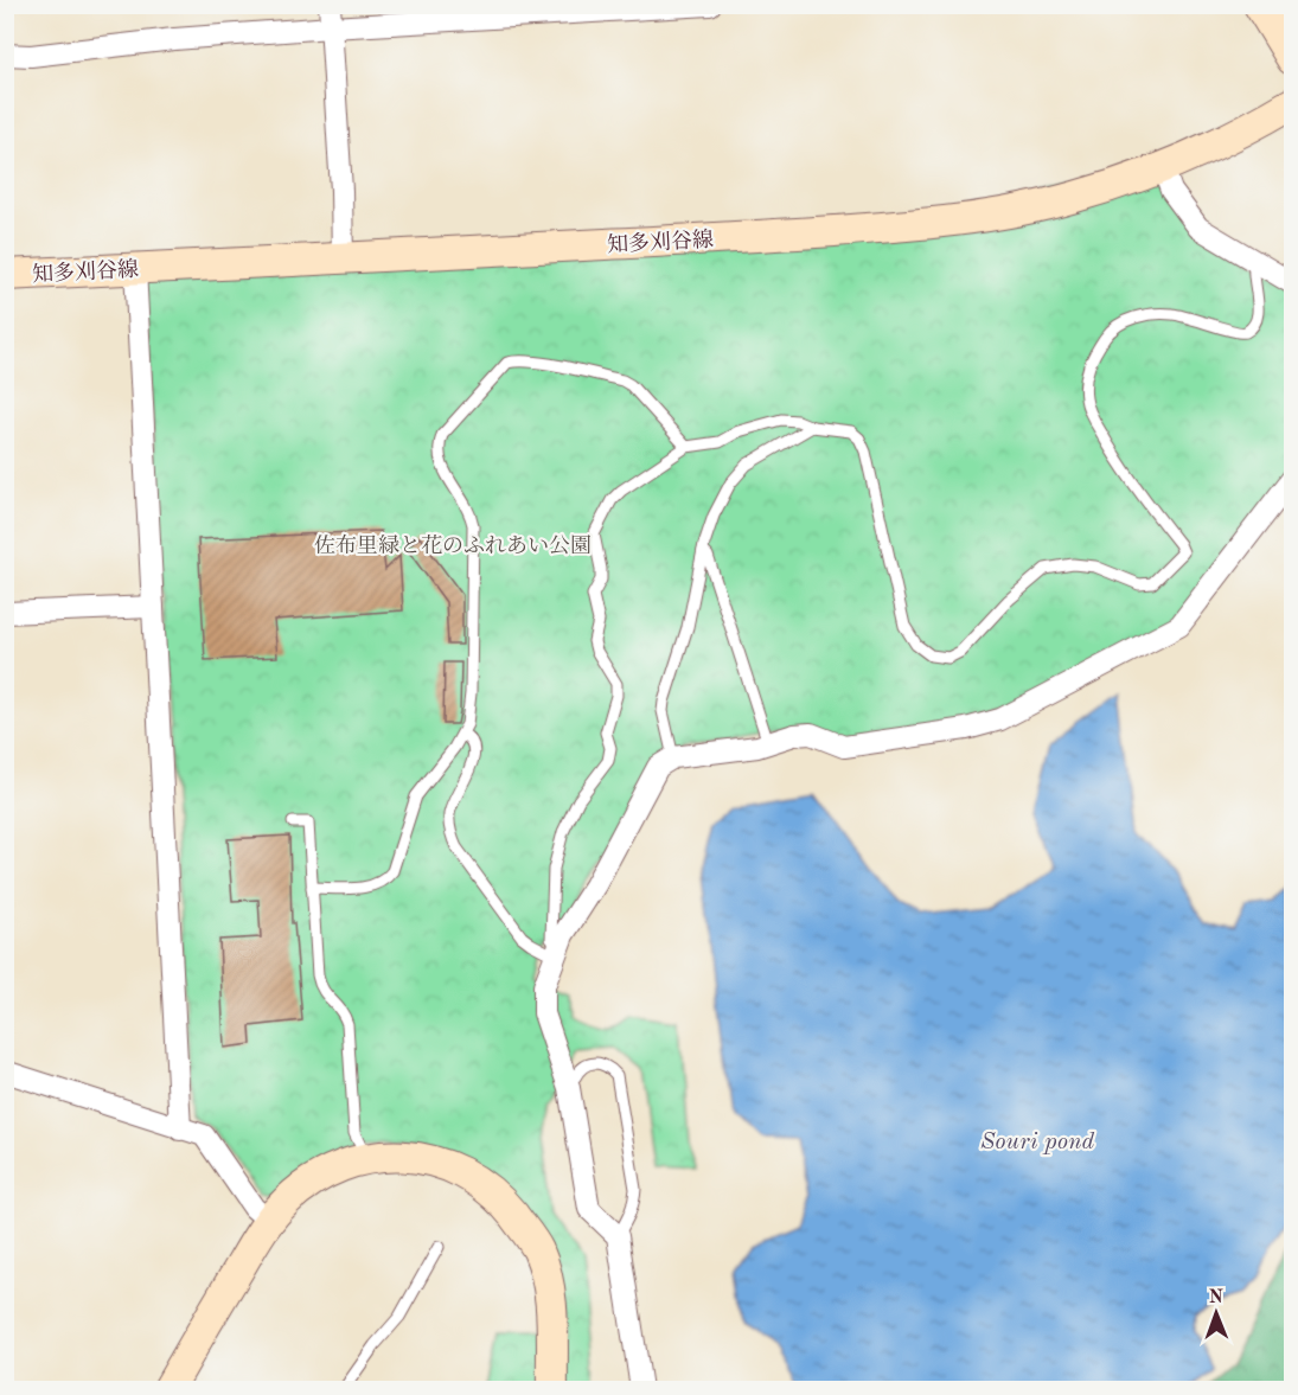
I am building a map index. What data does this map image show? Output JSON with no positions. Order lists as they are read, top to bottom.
{
  "streets": {
    "street": ["知多刈谷線"]
  },
  "water": ["Souri pond"],
  "parks": ["佐布里緑と花のふれあい公園"],
  "north": "top"
}
